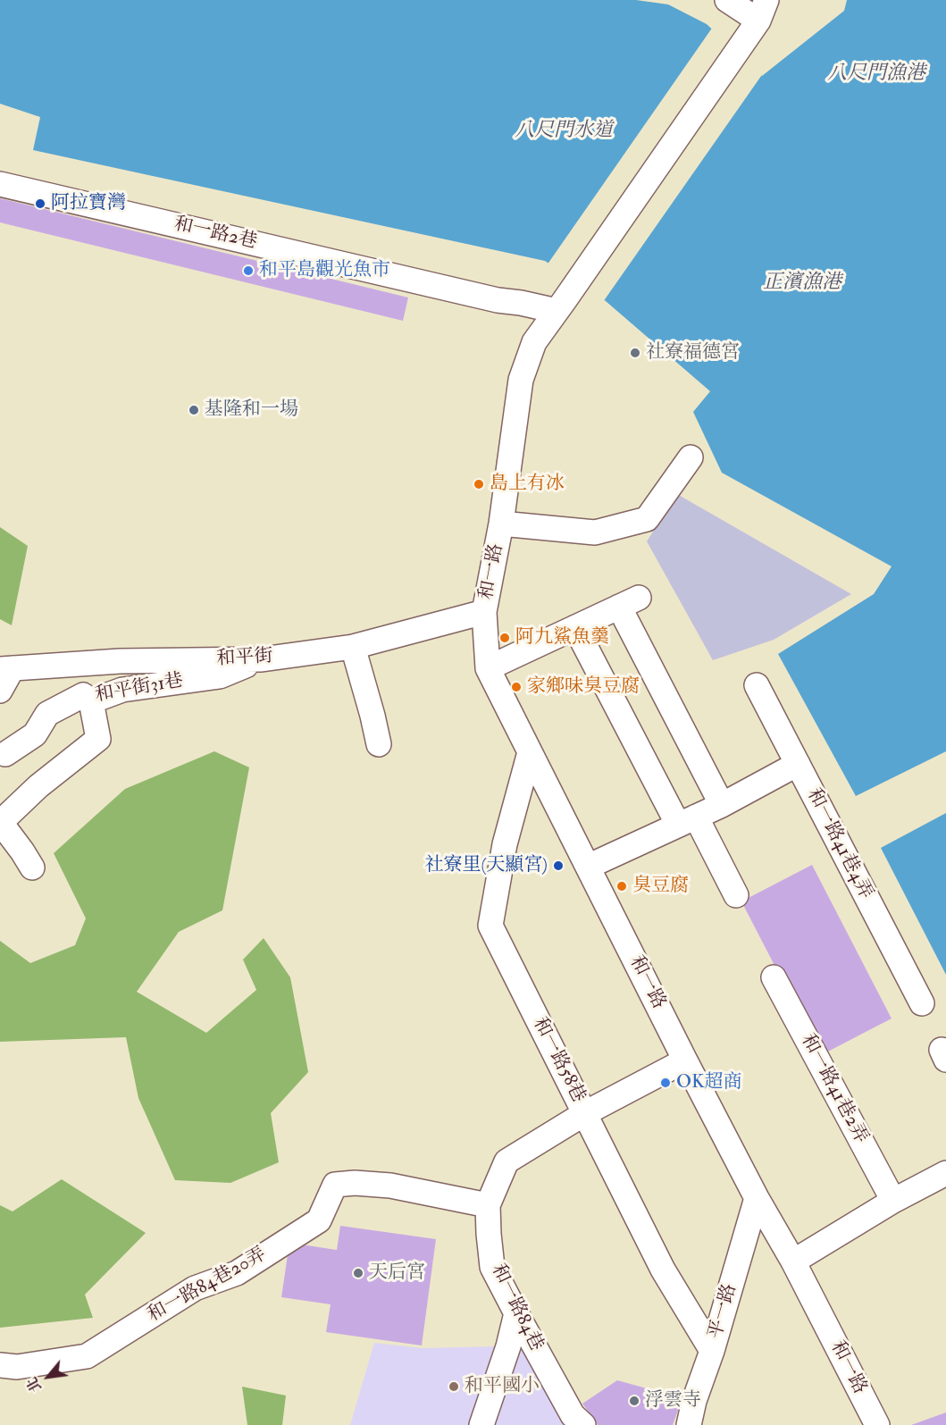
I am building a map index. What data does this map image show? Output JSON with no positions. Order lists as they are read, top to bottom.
{
  "streets": {
    "street": [
      "和一路2巷",
      "和一路",
      "和平街",
      "和平街31巷",
      "和一路41巷4弄",
      "和一路58巷",
      "和一路41巷2弄",
      "和一路84巷20弄",
      "和一路84巷",
      "平一路"
    ]
  },
  "crossings": [
    ["和一路2巷", "和一路"],
    ["和一路", "和平街"],
    ["和一路", "和一路58巷"],
    ["和一路", "和一路84巷"],
    ["和一路", "平一路"],
    ["和平街", "和平街31巷"],
    ["和一路58巷", "和一路84巷"],
    ["和一路58巷", "平一路"],
    ["和一路84巷20弄", "和一路84巷"]
  ],
  "water": ["八尺門漁港", "八尺門水道", "正濱漁港"],
  "places": [
    "阿拉寶灣",
    "和平島觀光魚市",
    "社寮福德宮",
    "基隆和一場",
    "島上有冰",
    "阿九鯊魚羹",
    "家鄉味臭豆腐",
    "社寮里(天顯宮)",
    "臭豆腐",
    "OK超商",
    "天后宮",
    "和平國小",
    "浮雲寺"
  ],
  "north": "bottom left"
}
